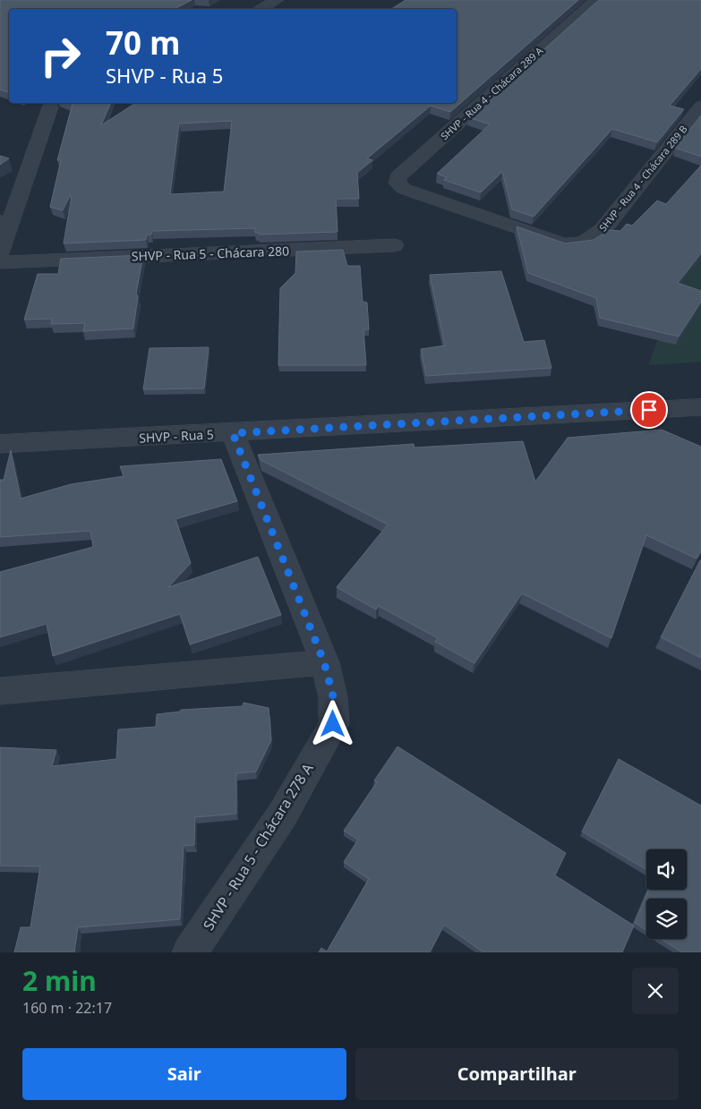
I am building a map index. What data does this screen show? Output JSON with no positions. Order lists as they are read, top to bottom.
{
  "streets": {
    "street": [
      "SHVP - Rua 4 - Chácara 289 A",
      "SHVP - Rua 4 - Chácara 289 B",
      "SHVP - Rua 5 - Chácara 280",
      "SHVP - Rua 5",
      "SHVP - Rua 5 - Chácara 278 A"
    ]
  },
  "crossings": [
    ["SHVP - Rua 4 - Chácara 289 A", "SHVP - Rua 4 - Chácara 289 B"],
    ["SHVP - Rua 5", "SHVP - Rua 5 - Chácara 278 A"]
  ],
  "page": {
    "turn": ["70 m", "SHVP - Rua 5"],
    "heading": ["2 min", "160 m · 22:17"],
    "buttons": ["Sair", "Compartilhar"]
  }
}
